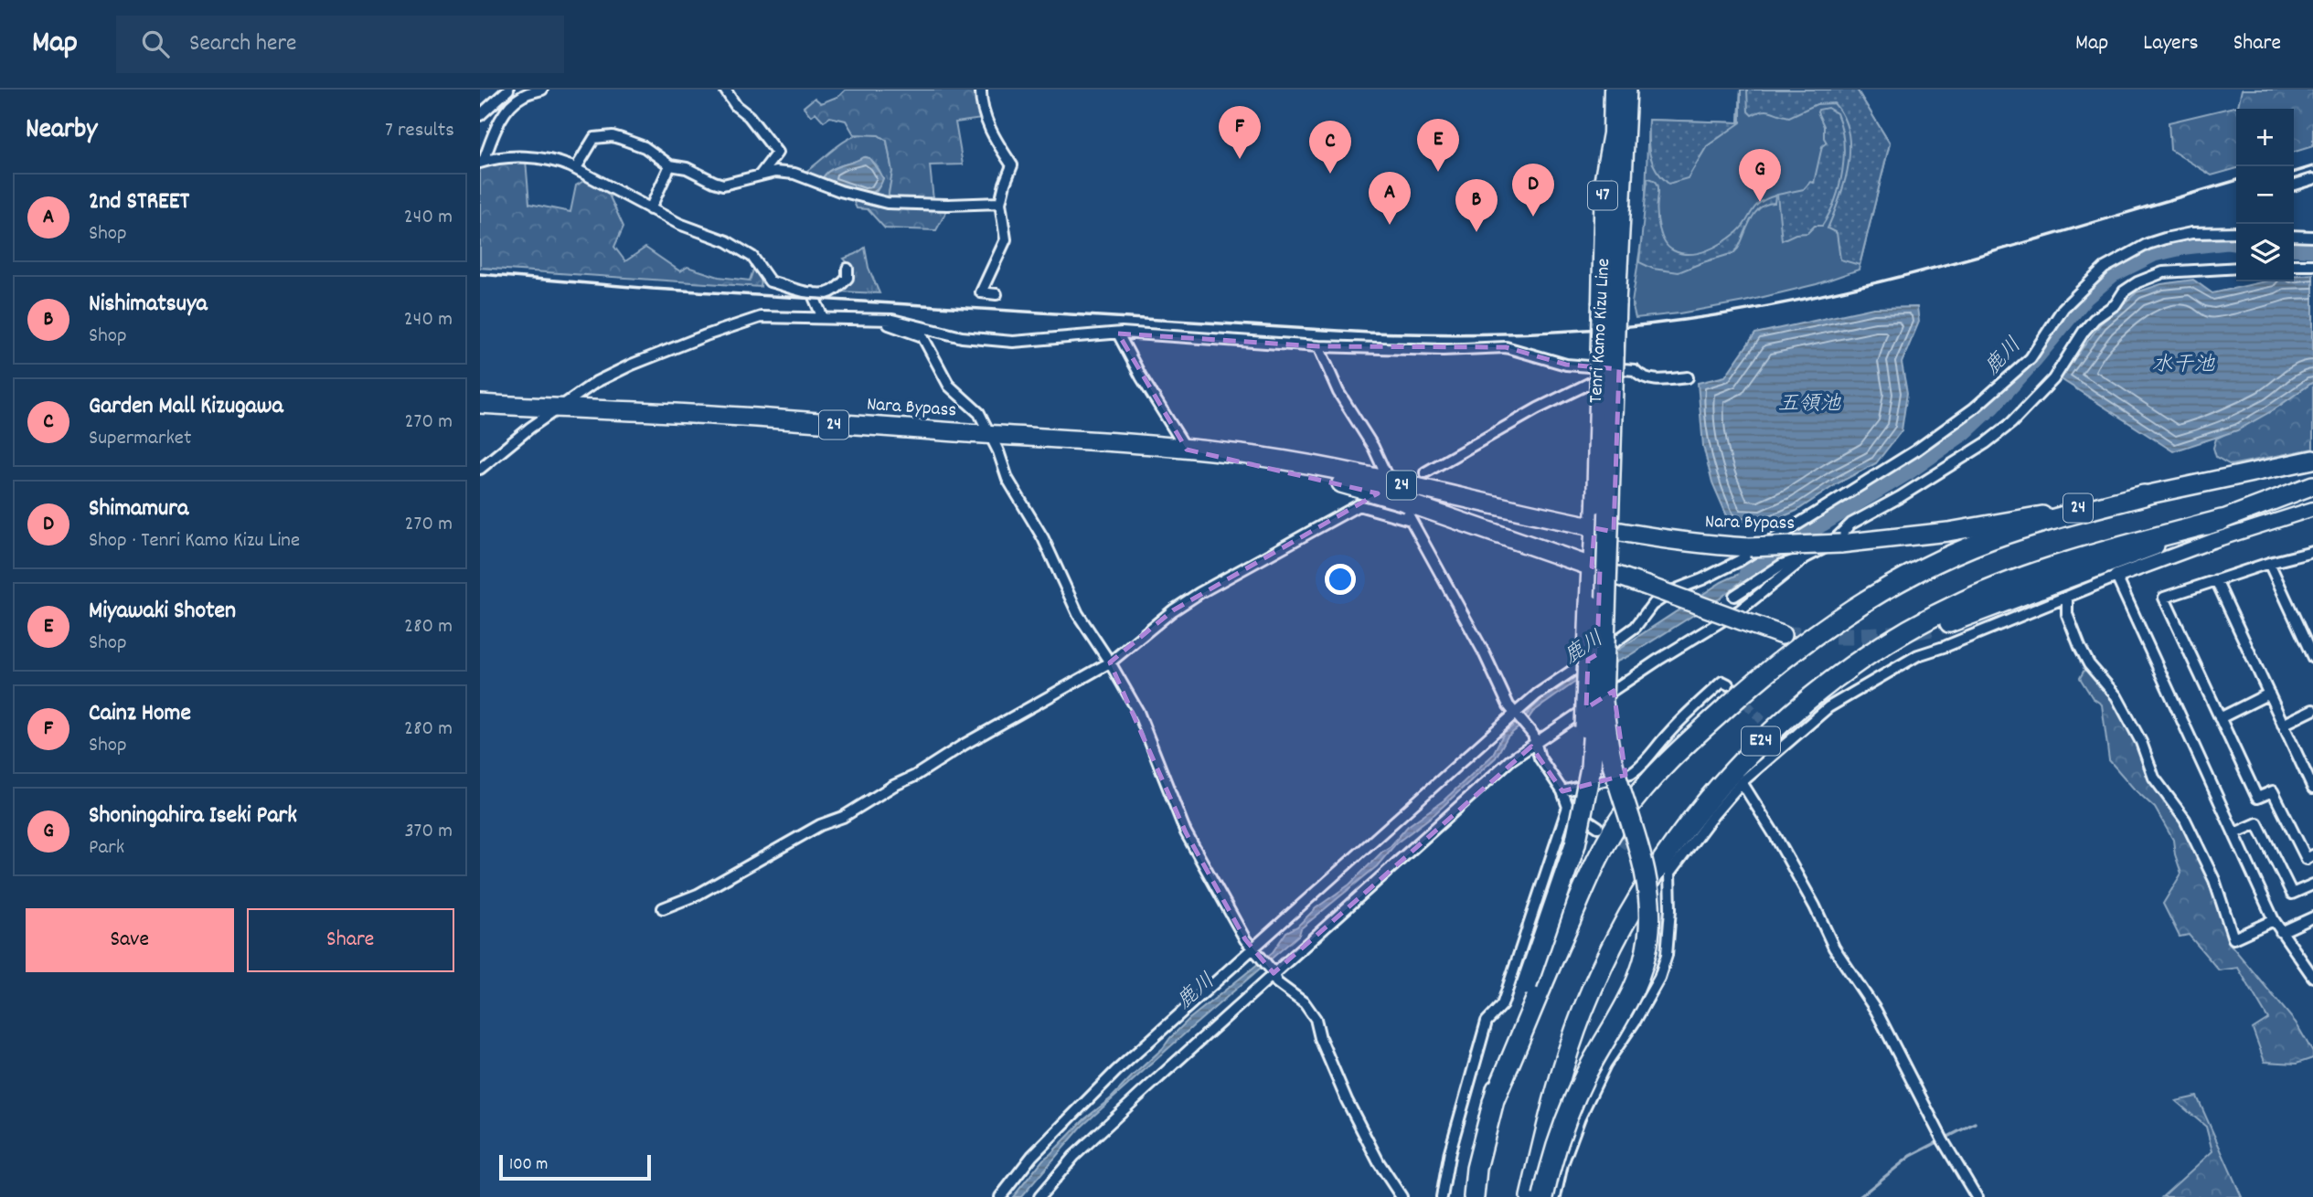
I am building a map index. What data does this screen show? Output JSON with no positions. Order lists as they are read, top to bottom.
{
  "streets": {
    "highway": ["Nara Bypass", "24", "E24"],
    "main road": ["47", "Tenri Kamo Kizu Line"]
  },
  "crossings": [
    ["Tenri Kamo Kizu Line", "Nara Bypass"],
    ["Nara Bypass", "E24"]
  ],
  "water": ["鹿川", "水干池", "五領池"],
  "scale_bar": "100 m",
  "page": {
    "header": "Map",
    "search": "Search here",
    "nav": ["Map", "Layers", "Share"],
    "heading": ["Nearby", "7 results"],
    "pins": [
      "F",
      "E",
      "C",
      "G",
      "D",
      "A",
      "B"
    ],
    "map_buttons": ["+", "−"],
    "list": [
      {
        "mark": "A",
        "name": "2nd STREET",
        "note": "Shop",
        "value": "240 m"
      },
      {
        "mark": "B",
        "name": "Nishimatsuya",
        "note": "Shop",
        "value": "240 m"
      },
      {
        "mark": "C",
        "name": "Garden Mall Kizugawa",
        "note": "Supermarket",
        "value": "270 m"
      },
      {
        "mark": "D",
        "name": "Shimamura",
        "note": "Shop · Tenri Kamo Kizu Line",
        "value": "270 m"
      },
      {
        "mark": "E",
        "name": "Miyawaki Shoten",
        "note": "Shop",
        "value": "280 m"
      },
      {
        "mark": "F",
        "name": "Cainz Home",
        "note": "Shop",
        "value": "280 m"
      },
      {
        "mark": "G",
        "name": "Shoningahira Iseki Park",
        "note": "Park",
        "value": "370 m"
      }
    ],
    "buttons": ["Save", "Share"],
    "scale": "100 m"
  }
}
